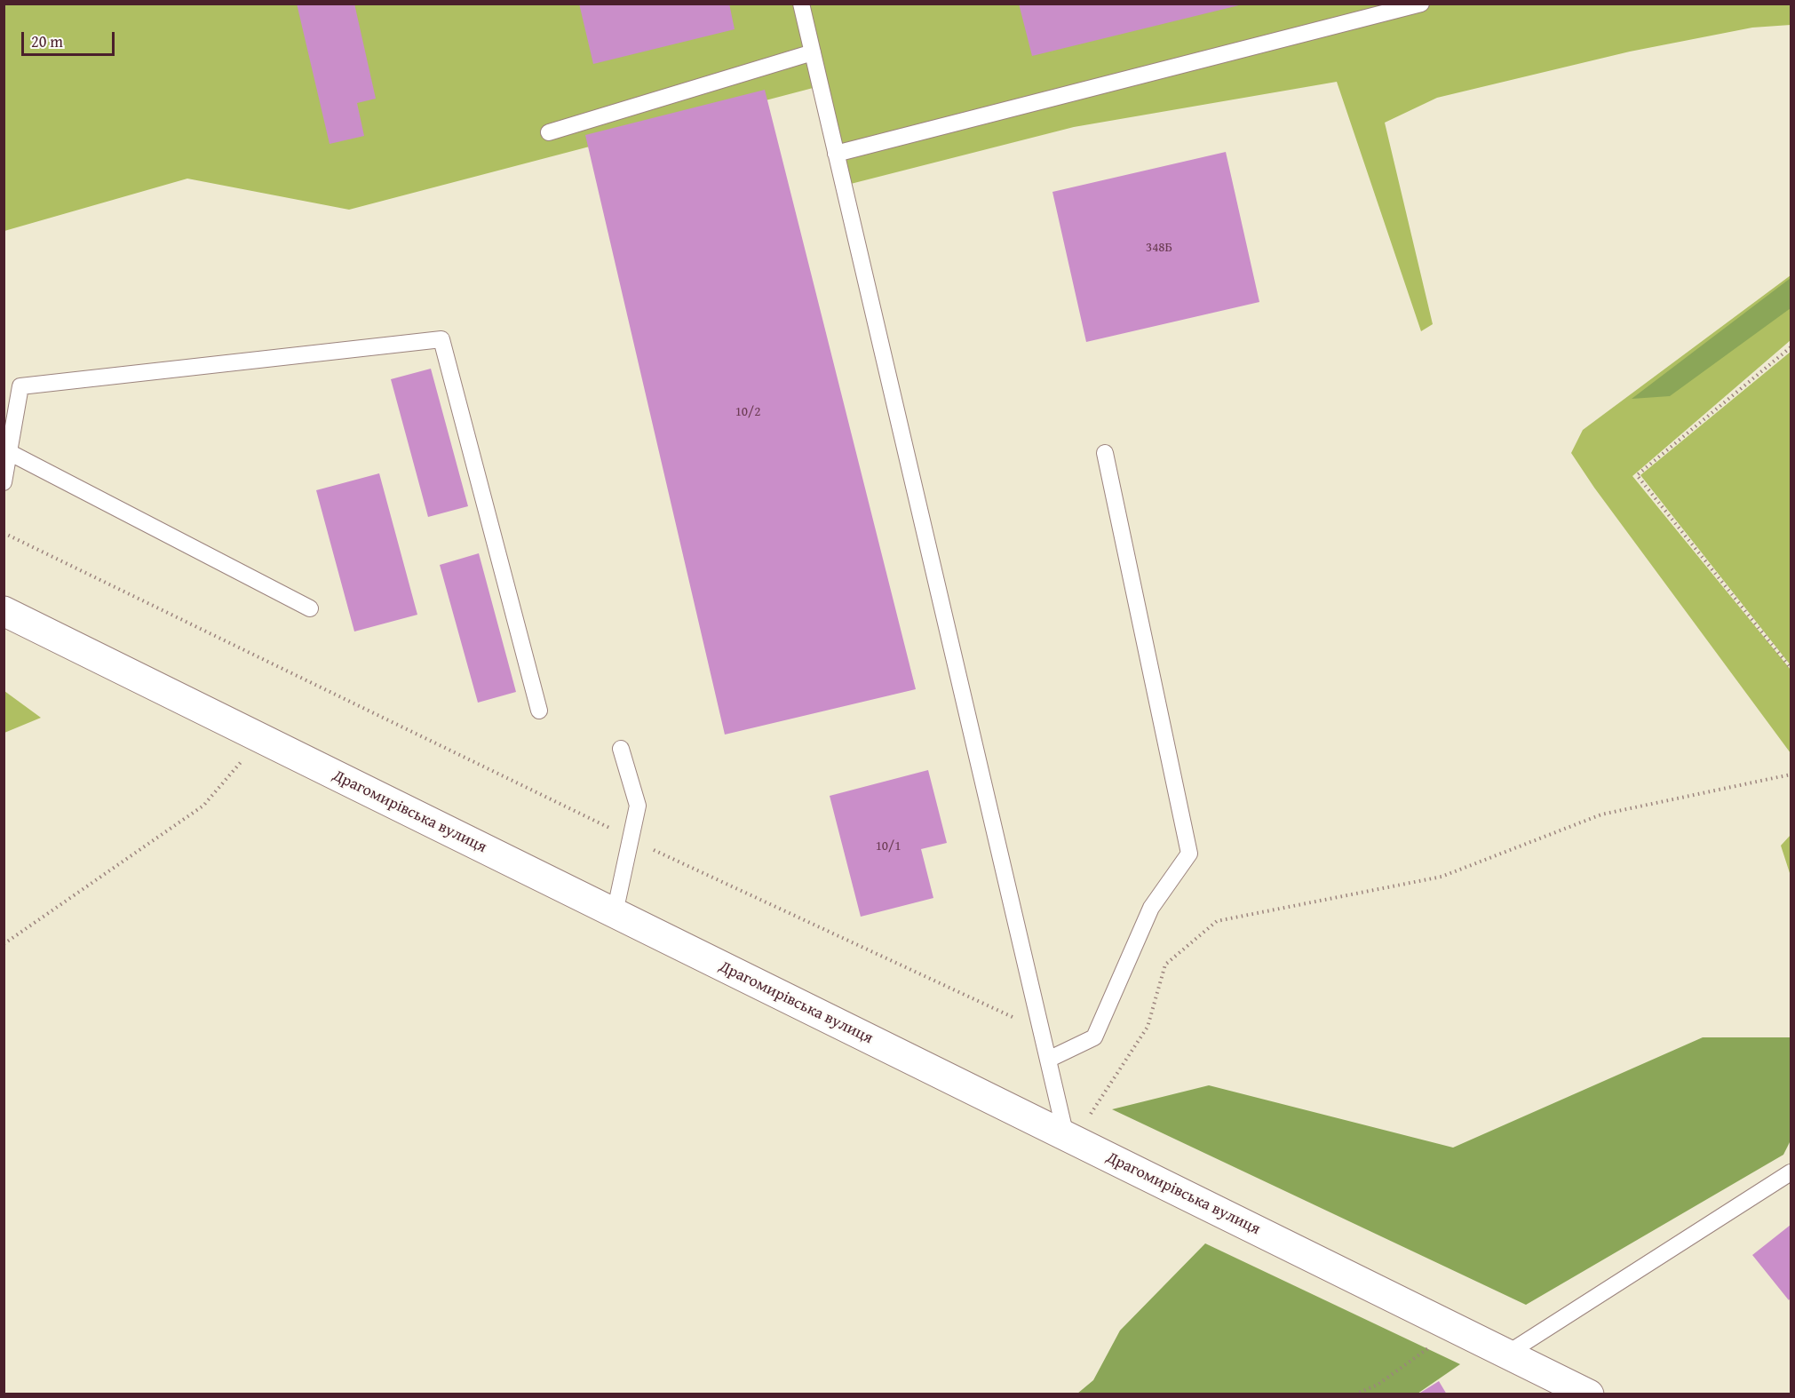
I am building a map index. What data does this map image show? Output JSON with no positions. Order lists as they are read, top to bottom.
{
  "streets": {
    "street": ["Драгомирівська вулиця"]
  },
  "house_numbers": ["348Б", "10/2", "10/1"],
  "scale_bar": "20 m"
}
